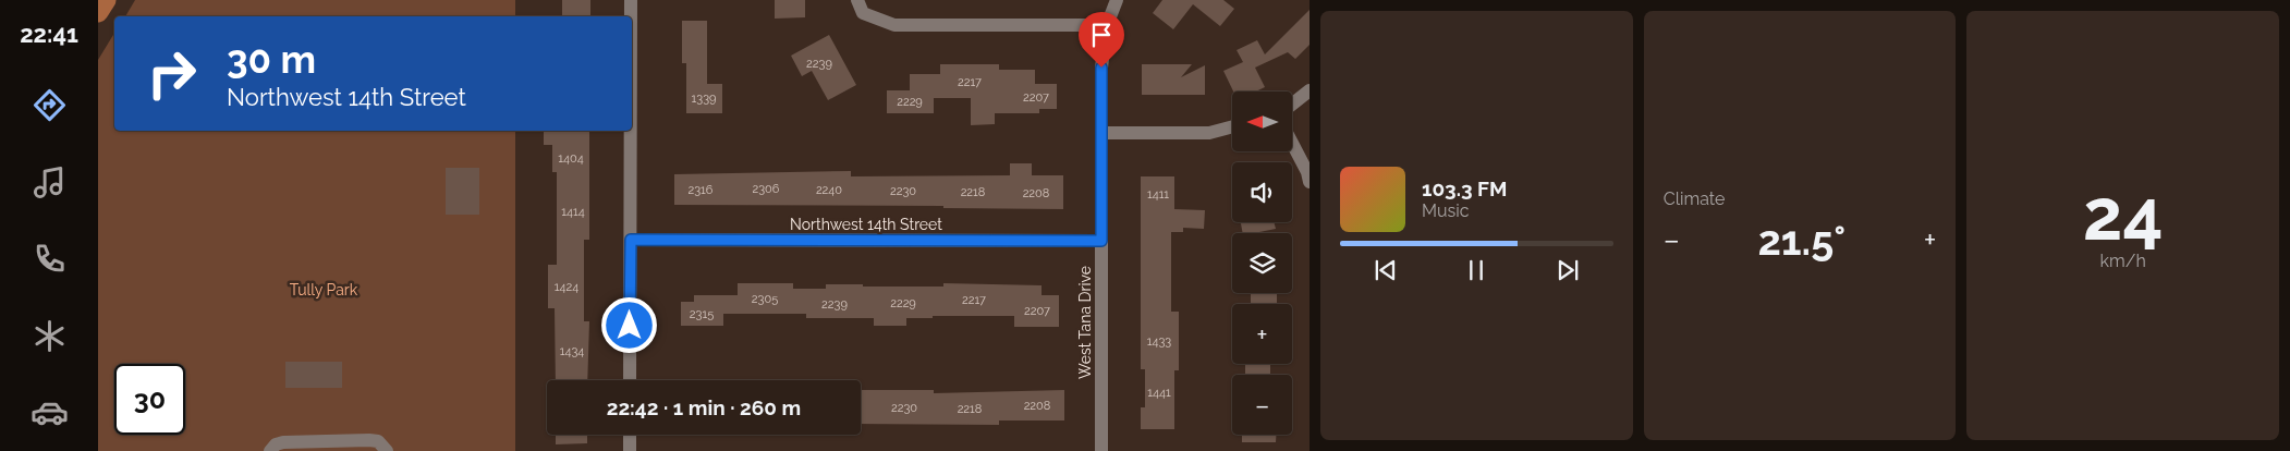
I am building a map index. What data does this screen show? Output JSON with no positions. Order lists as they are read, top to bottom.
{
  "streets": {
    "street": ["Northwest 14th Street", "West Tana Drive"]
  },
  "crossings": [
    ["Northwest 14th Street", "West Tana Drive"]
  ],
  "parks": ["Tully Park"],
  "house_numbers": [
    "2239",
    "2217",
    "2207",
    "1339",
    "2229",
    "1404",
    "2306",
    "2316",
    "2240",
    "2230",
    "2218",
    "2208",
    "1411",
    "1414",
    "1424",
    "2305",
    "2217",
    "2229",
    "2239",
    "2207",
    "2315",
    "1433",
    "1434",
    "1441",
    "2208",
    "2230",
    "2218"
  ],
  "north": "left",
  "page": {
    "tabs": "22:41",
    "tile": [
      "Climate",
      ["24", "km/h"]
    ],
    "turn": ["30 m", "Northwest 14th Street"],
    "map_buttons": ["+", "−"],
    "song": ["103.3 FM", "Music"],
    "heat": ["−", "21.5°", "+"],
    "limit": "30",
    "trip": "22:42 · 1 min · 260 m"
  }
}
